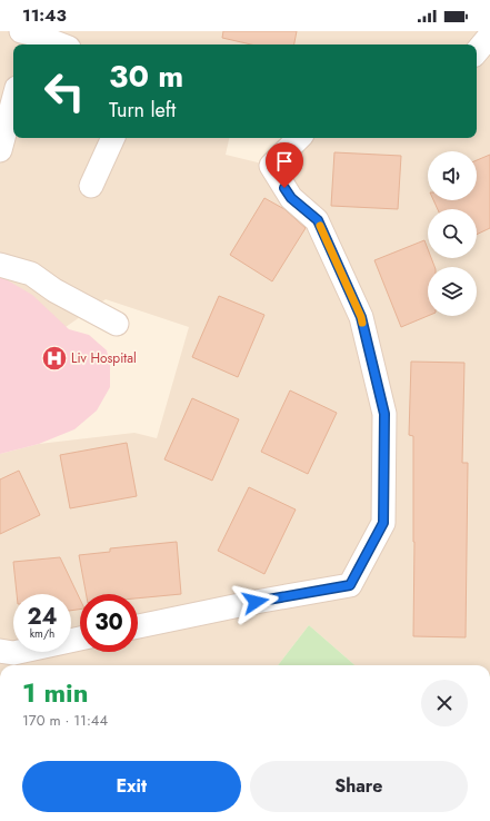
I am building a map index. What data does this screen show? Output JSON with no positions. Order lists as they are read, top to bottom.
{
  "places": {
    "hospital": ["Liv Hospital"]
  },
  "page": {
    "status": "11:43",
    "turn": ["30 m", "Turn left"],
    "speed": "24 km/h",
    "limit": "30",
    "heading": ["1 min", "170 m · 11:44"],
    "buttons": ["Exit", "Share"]
  }
}
